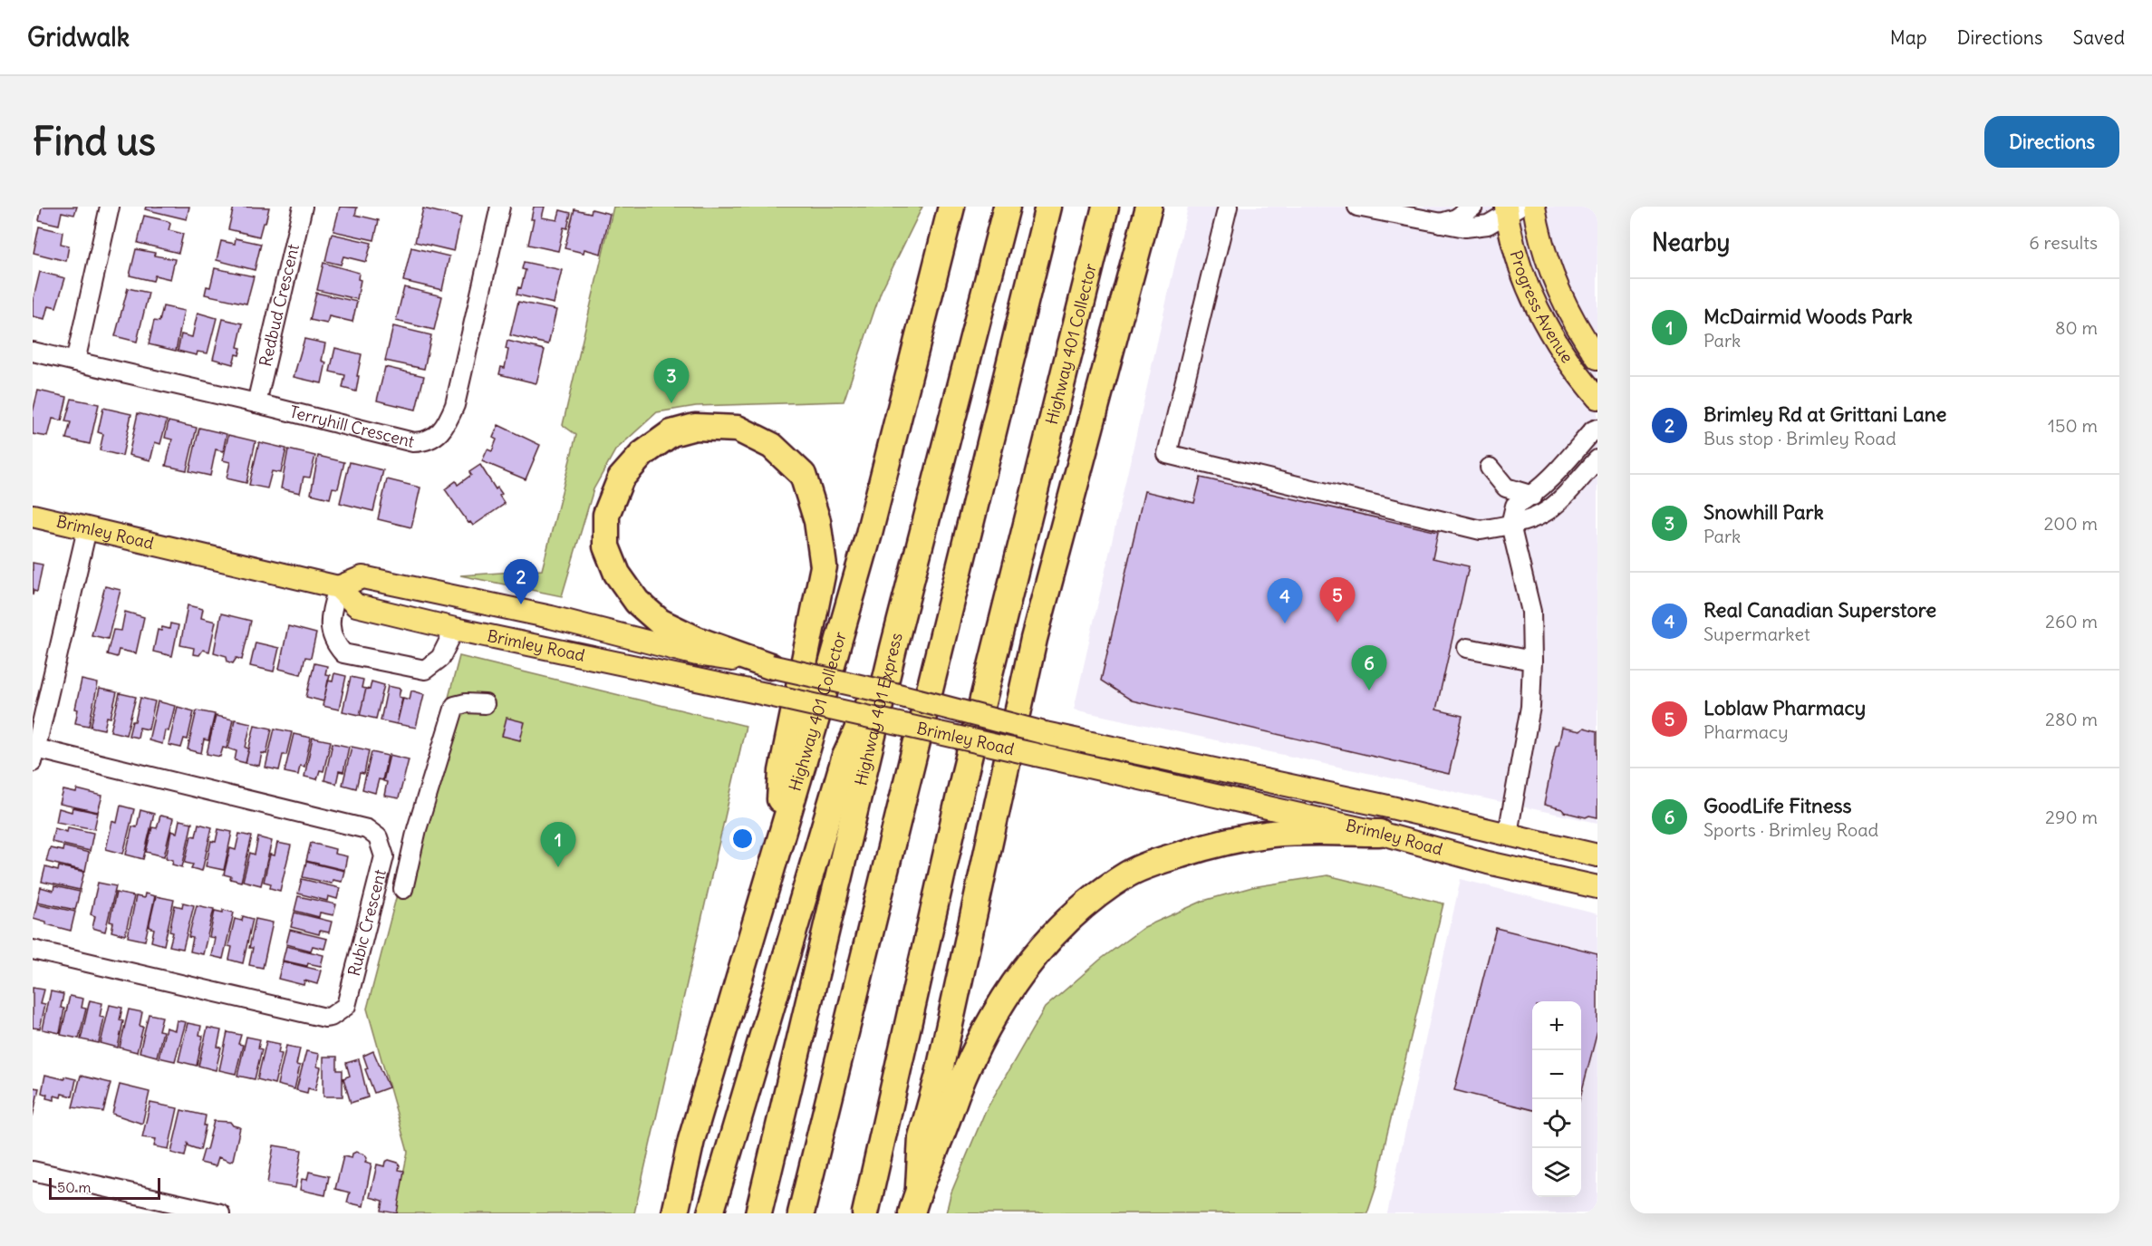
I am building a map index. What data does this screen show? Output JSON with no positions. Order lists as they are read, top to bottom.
{
  "streets": {
    "highway": ["Highway 401 Collector", "Highway 401 Express"],
    "main road": ["Progress Avenue", "Brimley Road"],
    "street": ["Redbud Crescent", "Terryhill Crescent", "Rubic Crescent"]
  },
  "crossings": [
    ["Redbud Crescent", "Terryhill Crescent"]
  ],
  "scale_bar": "50 m",
  "page": {
    "header": "Gridwalk",
    "nav": ["Map", "Directions", "Saved"],
    "buttons": "Directions",
    "title": "Find us",
    "heading": ["Nearby", "6 results"],
    "list": [
      {
        "mark": "1",
        "name": "McDairmid Woods Park",
        "note": "Park",
        "value": "80 m"
      },
      {
        "mark": "2",
        "name": "Brimley Rd at Grittani Lane",
        "note": "Bus stop · Brimley Road",
        "value": "150 m"
      },
      {
        "mark": "3",
        "name": "Snowhill Park",
        "note": "Park",
        "value": "200 m"
      },
      {
        "mark": "4",
        "name": "Real Canadian Superstore",
        "note": "Supermarket",
        "value": "260 m"
      },
      {
        "mark": "5",
        "name": "Loblaw Pharmacy",
        "note": "Pharmacy",
        "value": "280 m"
      },
      {
        "mark": "6",
        "name": "GoodLife Fitness",
        "note": "Sports · Brimley Road",
        "value": "290 m"
      }
    ],
    "pins": [
      "3",
      "2",
      "5",
      "4",
      "6",
      "1"
    ],
    "map_buttons": ["+", "−"],
    "scale": "50 m"
  }
}
